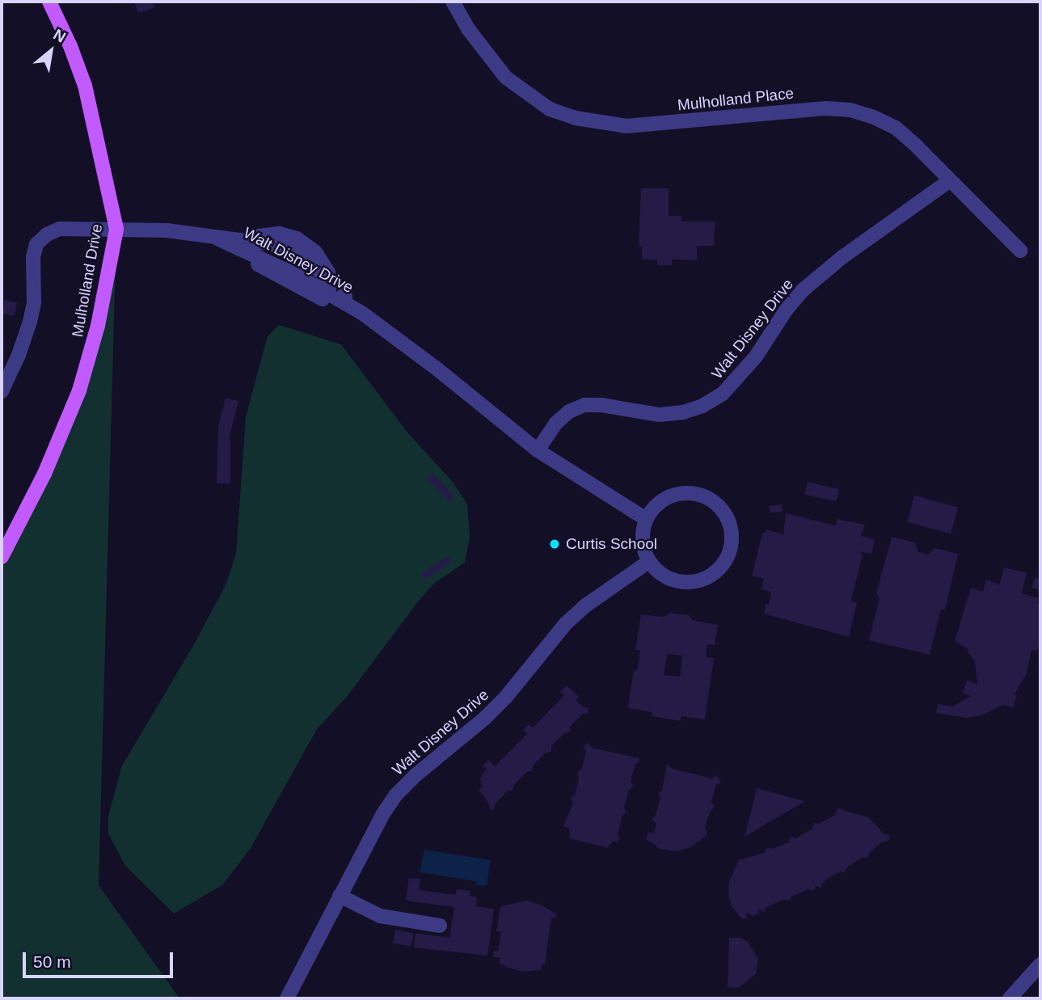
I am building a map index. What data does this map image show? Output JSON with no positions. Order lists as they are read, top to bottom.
{
  "streets": {
    "main road": ["Mulholland Drive"],
    "street": ["Mulholland Place", "Walt Disney Drive"]
  },
  "crossings": [
    ["Mulholland Place", "Walt Disney Drive"],
    ["Walt Disney Drive", "Mulholland Drive"]
  ],
  "places": ["Curtis School"],
  "scale_bar": "50 m",
  "north": "top right"
}
